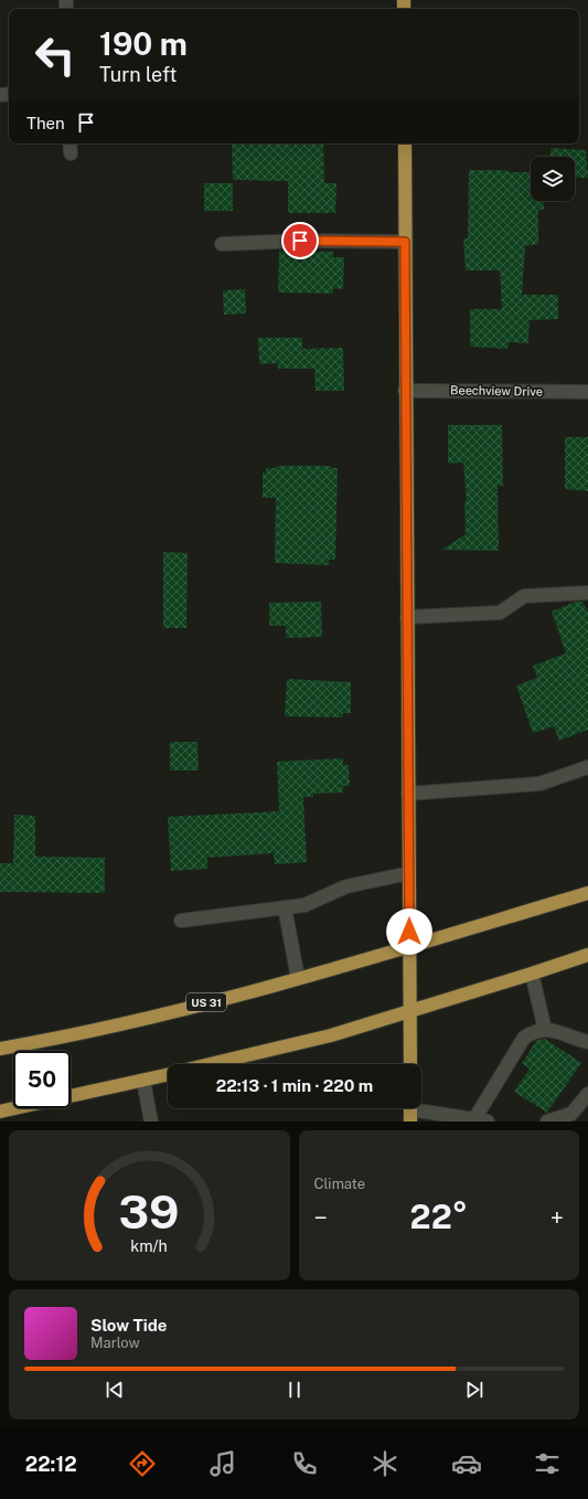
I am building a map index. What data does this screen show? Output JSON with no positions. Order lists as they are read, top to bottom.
{
  "streets": {
    "main road": ["US 31"],
    "street": ["Beechview Drive"]
  },
  "page": {
    "turn": ["190 m", "Turn left"],
    "then": "Then",
    "limit": "50",
    "trip": "22:13 · 1 min · 220 m",
    "tile": "Climate",
    "heat": ["−", "22°", "+"],
    "song": ["Slow Tide", "Marlow"],
    "tabs": "22:12",
    "gauge": ["39", "km/h"]
  }
}
